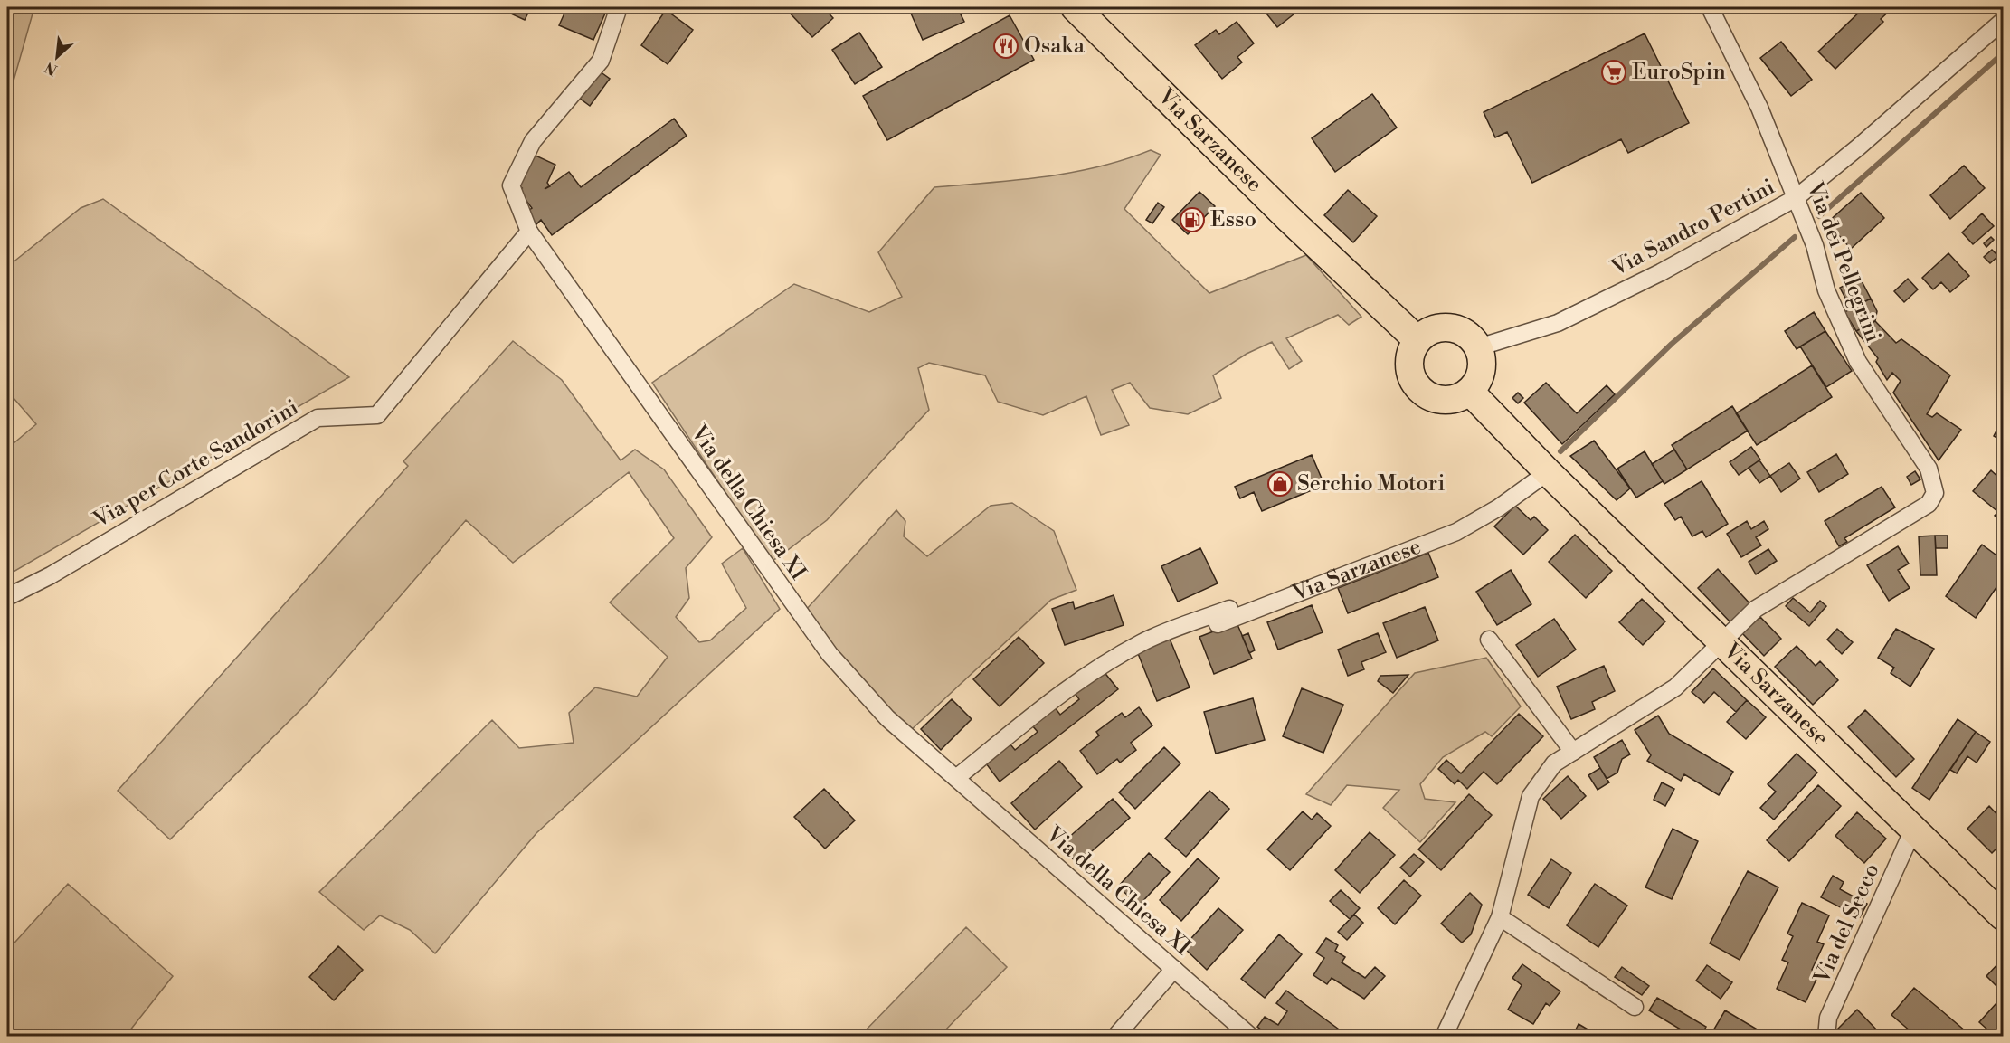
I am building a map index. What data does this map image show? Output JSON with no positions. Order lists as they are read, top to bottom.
{
  "streets": {
    "main road": ["Via Sarzanese"],
    "street": [
      "Via Sandro Pertini",
      "Via dei Pellegrini",
      "Via per Corte Sandorini",
      "Via della Chiesa XI",
      "Via del Secco"
    ]
  },
  "crossings": [
    ["Via Sarzanese", "Via Sandro Pertini"],
    ["Via Sarzanese", "Via dei Pellegrini"],
    ["Via Sarzanese", "Via del Secco"],
    ["Via Sandro Pertini", "Via dei Pellegrini"],
    ["Via per Corte Sandorini", "Via della Chiesa XI"]
  ],
  "places": {
    "restaurant": ["Osaka"],
    "supermarket": ["EuroSpin"],
    "fuel station": ["Esso"],
    "shop": ["Serchio Motori"]
  },
  "north": "bottom left"
}
